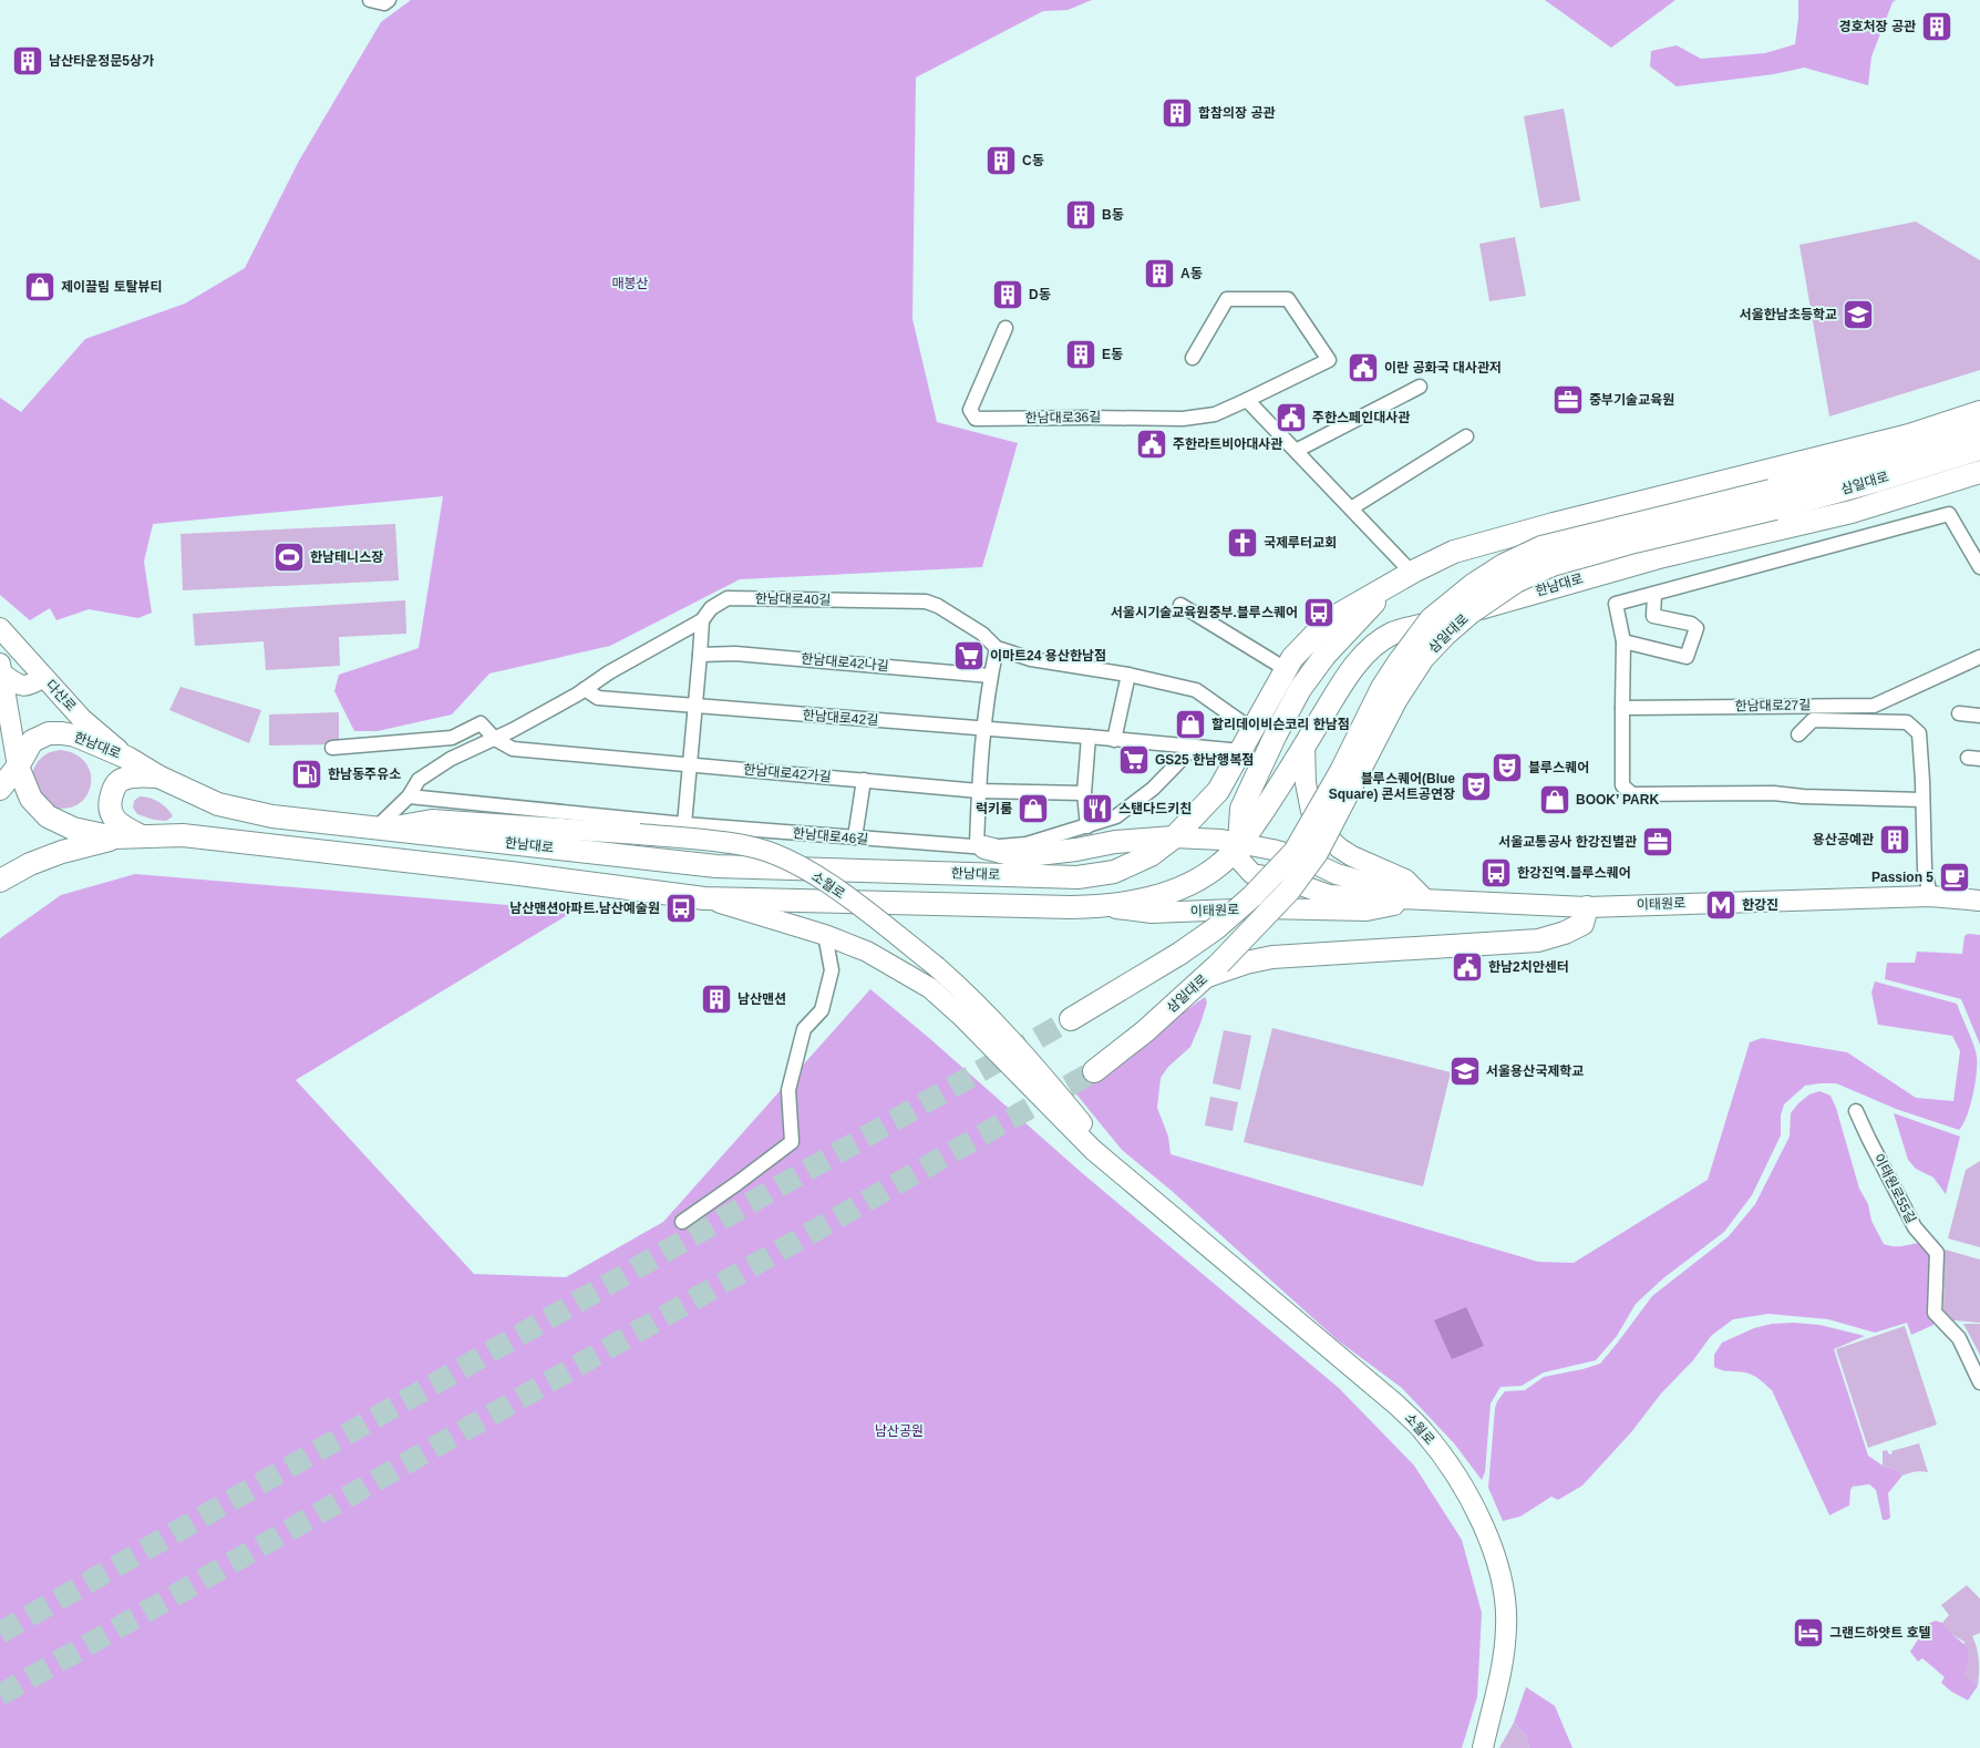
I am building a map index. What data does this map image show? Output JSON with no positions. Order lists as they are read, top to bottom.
{
  "streets": {
    "main road": [
      "삼일대로",
      "한남대로",
      "다산로",
      "소월로",
      "이태원로"
    ],
    "street": [
      "한남대로36길",
      "한남대로40길",
      "한남대로42나길",
      "한남대로27길",
      "한남대로42길",
      "한남대로42가길",
      "한남대로46길",
      "이태원로55길"
    ]
  },
  "crossings": [
    ["한남대로", "한남대로40길"],
    ["한남대로", "다산로"],
    ["한남대로", "한남대로42길"],
    ["한남대로", "소월로"],
    ["한남대로", "이태원로"],
    ["한남대로40길", "한남대로42길"],
    ["한남대로40길", "한남대로42가길"],
    ["한남대로40길", "한남대로46길"],
    ["한남대로40길", "소월로"],
    ["한남대로42길", "한남대로46길"]
  ],
  "parks": ["매봉산", "남산공원"],
  "places": {
    "building": [
      "경호처장 공관",
      "남산타운정문5상가",
      "합참의장 공관",
      "C동",
      "B동",
      "A동",
      "D동",
      "E동",
      "용산공예관",
      "남산맨션"
    ],
    "shop": [
      "제이끌림 토탈뷰티",
      "할리데이비슨코리 한남점",
      "BOOK’ PARK",
      "럭키룸"
    ],
    "school or university": ["서울한남초등학교", "서울용산국제학교"],
    "public building": [
      "이란 공화국 대사관저",
      "주한스페인대사관",
      "주한라트비아대사관",
      "한남2치안센터"
    ],
    "office": ["중부기술교육원", "서울교통공사 한강진별관"],
    "church": ["국제루터교회"],
    "sports": ["한남테니스장"],
    "bus stop": ["서울시기술교육원중부.블루스퀘어", "한강진역.블루스퀘어", "남산맨션아파트.남산예술원"],
    "supermarket": ["이마트24 용산한남점", "GS25 한남행복점"],
    "theatre": ["블루스퀘어", "블루스퀘어(Blue Square) 콘서트공연장"],
    "fuel station": ["한남동주유소"],
    "restaurant": ["스탠다드키친"],
    "cafe": ["Passion 5"],
    "metro station": ["한강진"],
    "hotel": ["그랜드하얏트 호텔"]
  }
}
